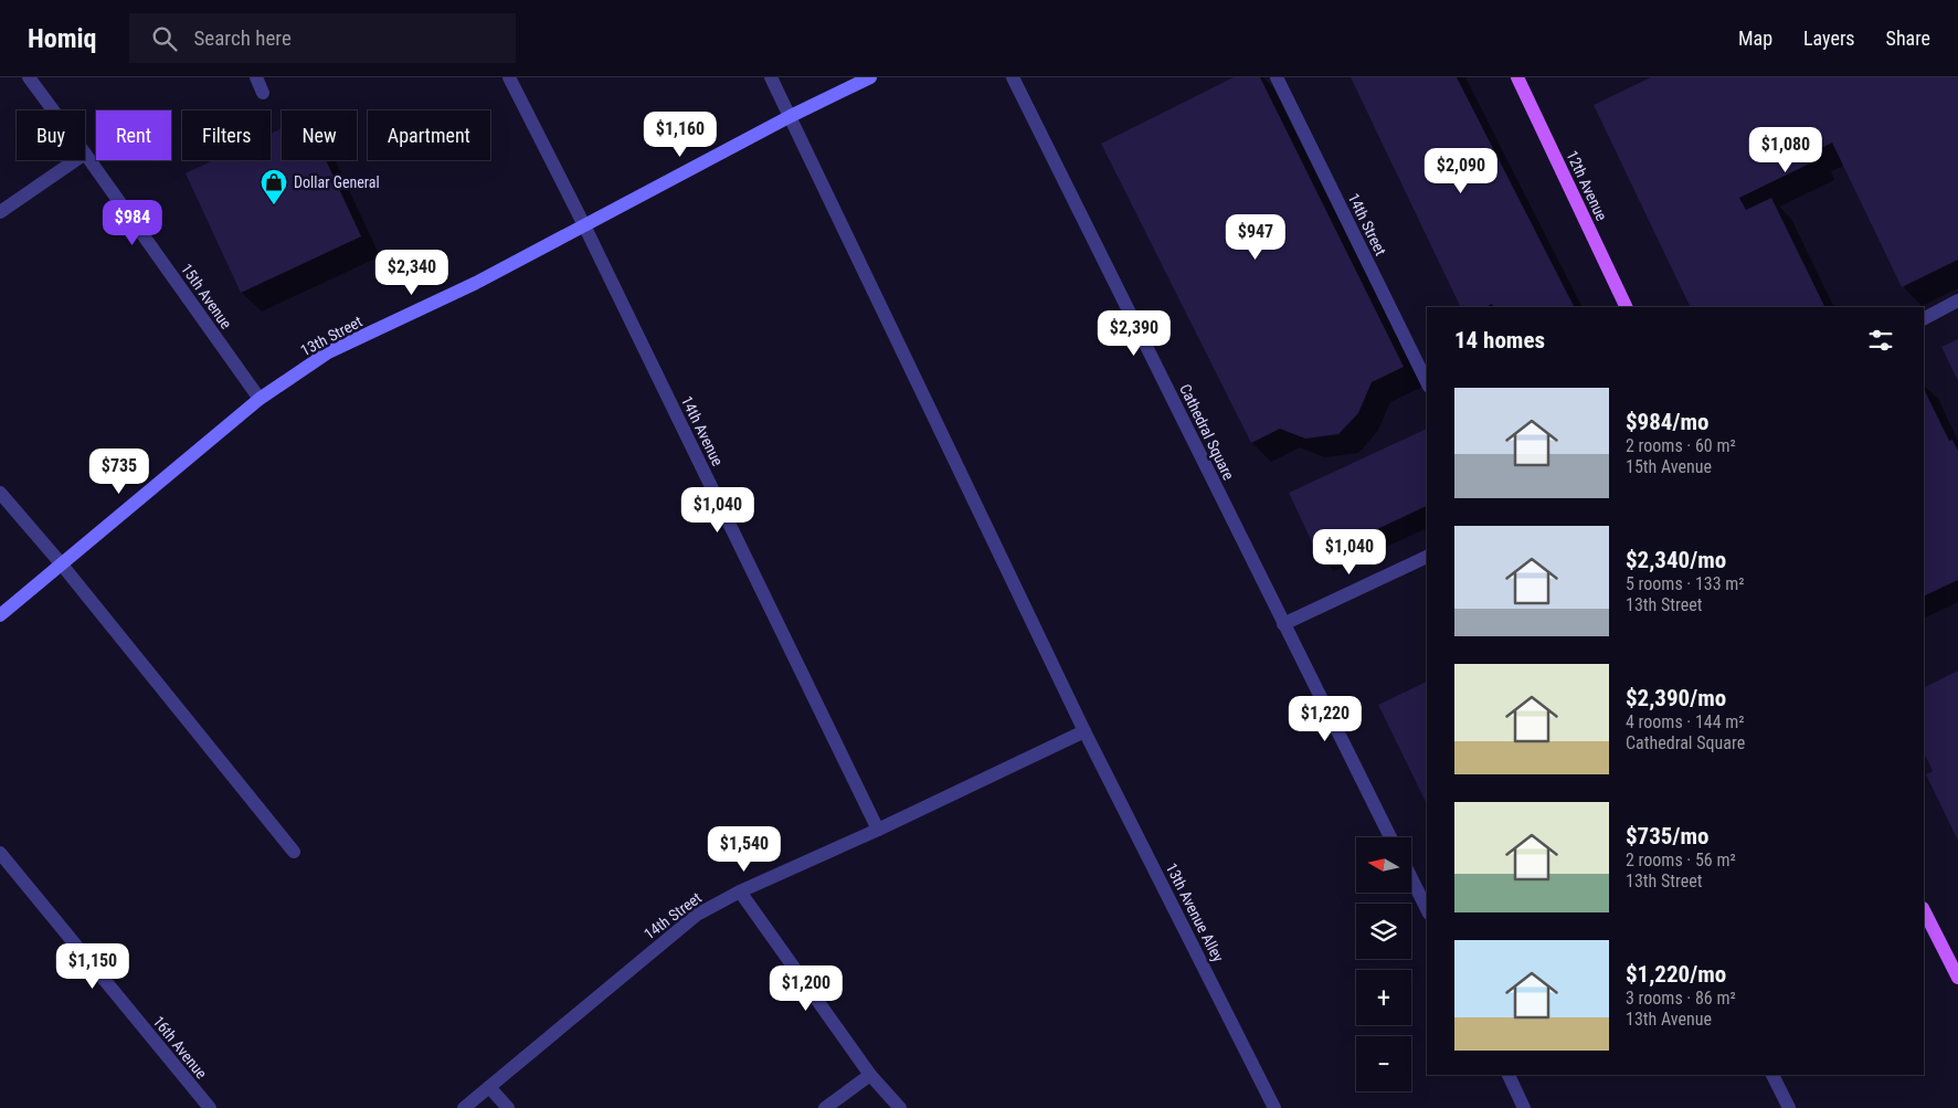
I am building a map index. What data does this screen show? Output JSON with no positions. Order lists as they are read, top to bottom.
{
  "streets": {
    "main road": ["12th Avenue"],
    "street": [
      "14th Street",
      "15th Avenue",
      "13th Street",
      "14th Avenue",
      "Cathedral Square",
      "13th Avenue Alley",
      "16th Avenue"
    ]
  },
  "crossings": [
    ["14th Street", "14th Avenue"],
    ["14th Street", "13th Avenue Alley"],
    ["15th Avenue", "13th Street"],
    ["13th Street", "14th Avenue"],
    ["13th Street", "13th Avenue Alley"]
  ],
  "places": {
    "shop": ["Dollar General"]
  },
  "north": "left",
  "page": {
    "header": "Homiq",
    "search": "Search here",
    "nav": ["Map", "Layers", "Share"],
    "chip": [
      "Buy",
      "Rent",
      "Filters",
      "New",
      "Apartment"
    ],
    "price": [
      "$1,160",
      "$1,080",
      "$2,090",
      "$984",
      "$947",
      "$2,340",
      "$2,390",
      "$735",
      "$1,040",
      "$1,040",
      "$1,220",
      "$1,540",
      "$1,150",
      "$1,200"
    ],
    "heading": "14 homes",
    "list": [
      {
        "name": "$984/mo",
        "note": "2 rooms · 60 m² · 15th Avenue"
      },
      {
        "name": "$2,340/mo",
        "note": "5 rooms · 133 m² · 13th Street"
      },
      {
        "name": "$2,390/mo",
        "note": "4 rooms · 144 m² · Cathedral Square"
      },
      {
        "name": "$735/mo",
        "note": "2 rooms · 56 m² · 13th Street"
      },
      {
        "name": "$1,220/mo",
        "note": "3 rooms · 86 m² · 13th Avenue"
      }
    ],
    "map_buttons": ["+", "−"]
  }
}
